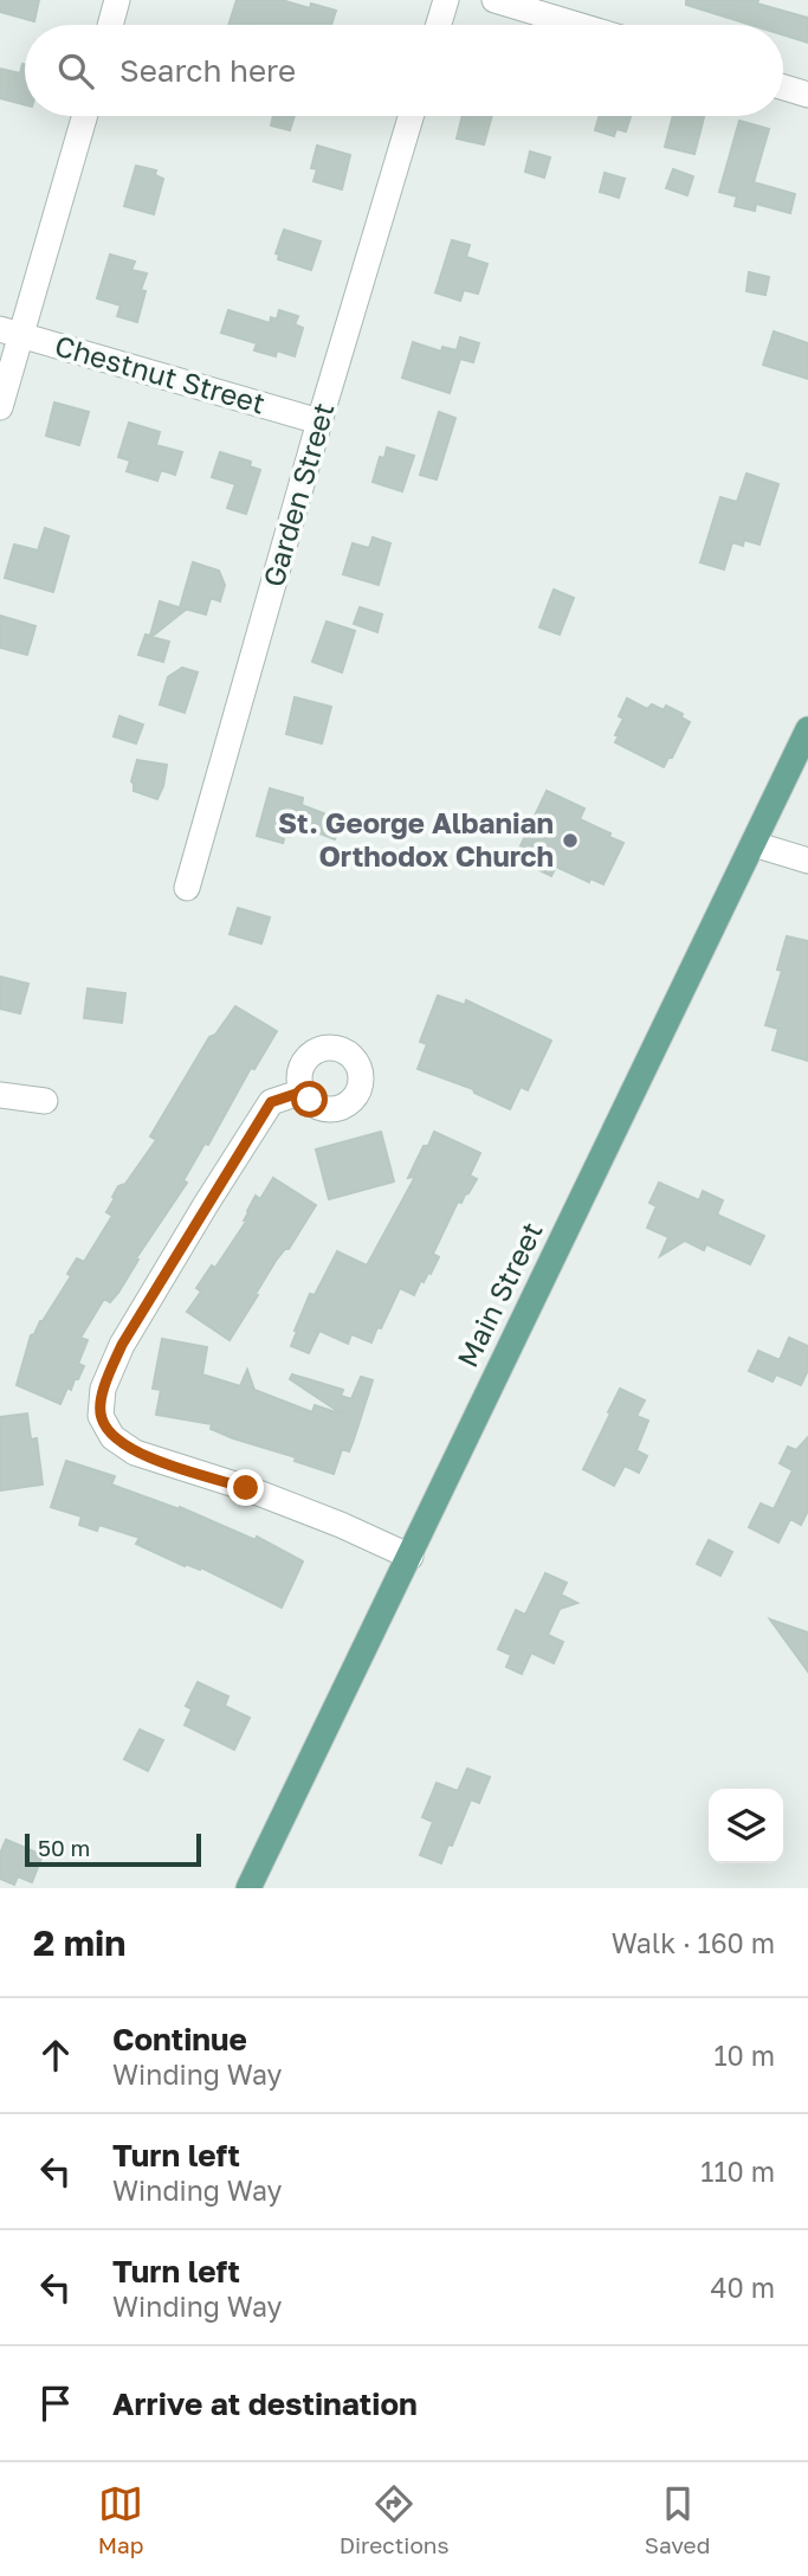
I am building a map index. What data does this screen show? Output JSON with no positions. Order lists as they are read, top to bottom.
{
  "streets": {
    "main road": ["Main Street"],
    "street": ["Chestnut Street", "Garden Street"]
  },
  "crossings": [
    ["Chestnut Street", "Garden Street"]
  ],
  "places": ["St. George Albanian Orthodox Church"],
  "scale_bar": "50 m",
  "page": {
    "search": "Search here",
    "scale": "50 m",
    "heading": ["2 min", "Walk · 160 m"],
    "list": [
      ["Continue", "Winding Way", "10 m"],
      ["Turn left", "Winding Way", "110 m"],
      ["Turn left", "Winding Way", "40 m"],
      "Arrive at destination"
    ],
    "nav": ["Map", "Directions", "Saved"]
  }
}
